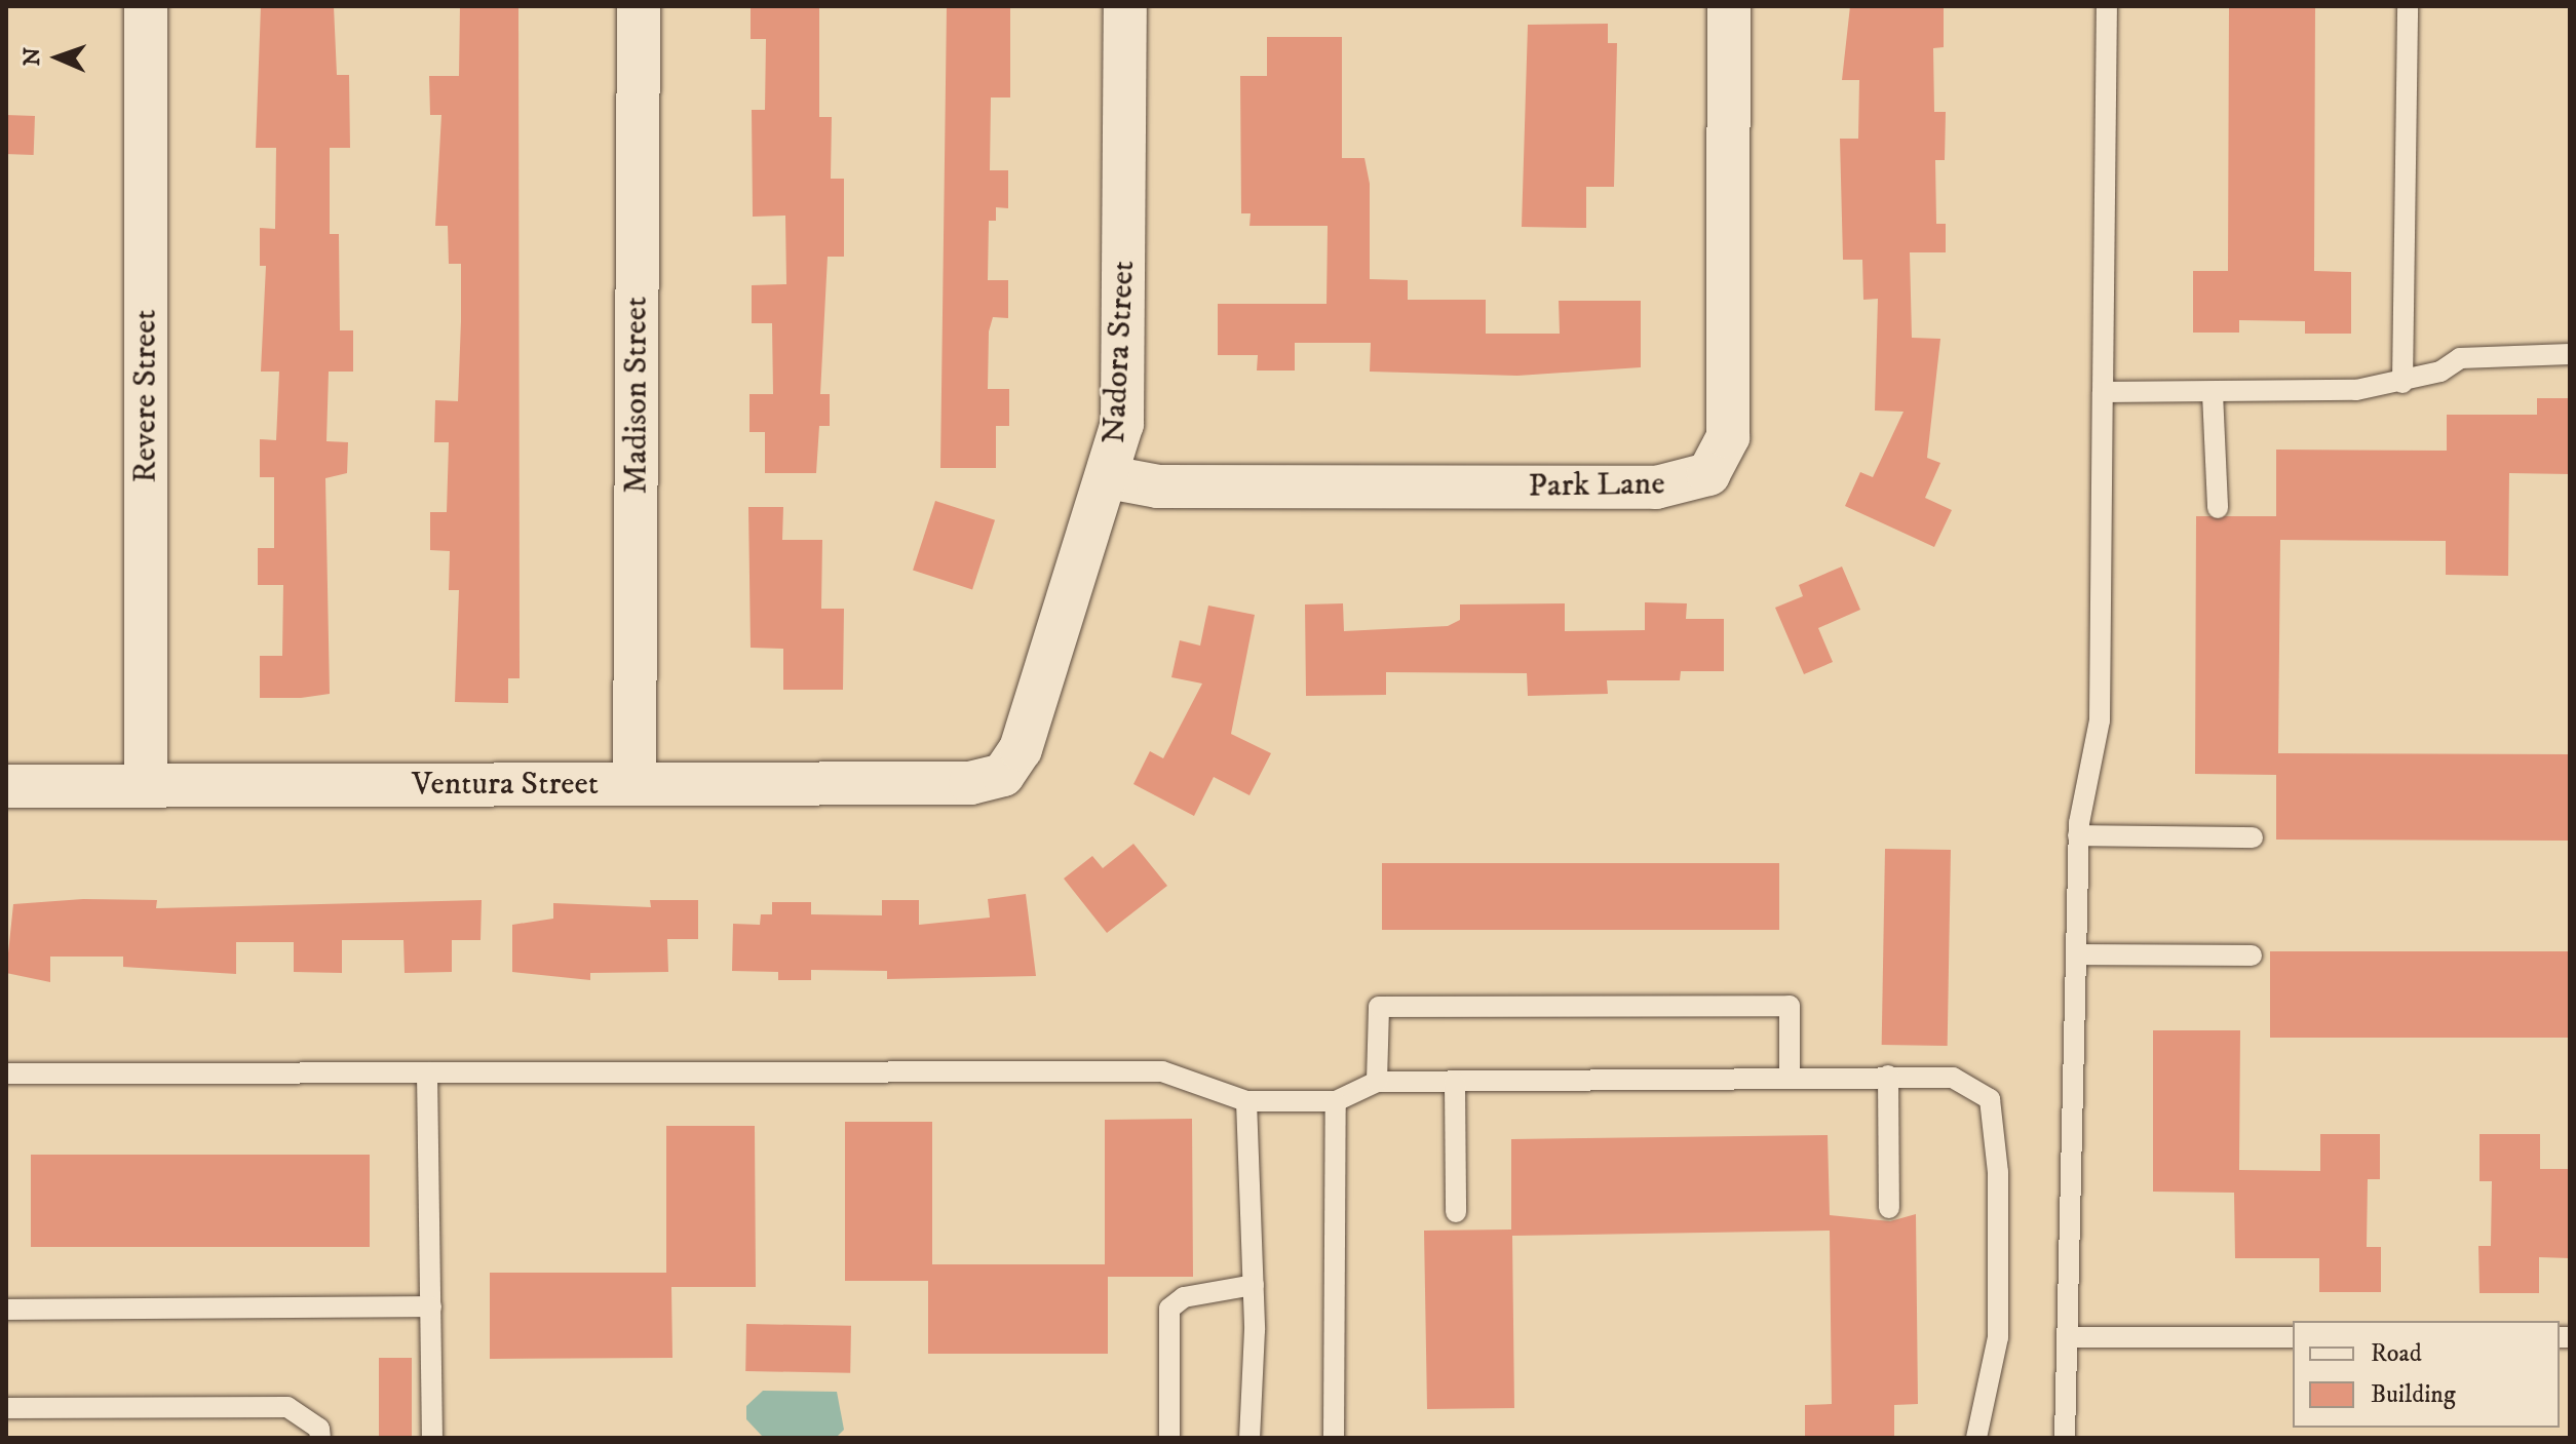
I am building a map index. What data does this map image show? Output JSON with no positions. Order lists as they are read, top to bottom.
{
  "streets": {
    "street": [
      "Nadora Street",
      "Madison Street",
      "Revere Street",
      "Park Lane",
      "Ventura Street"
    ]
  },
  "crossings": [
    ["Nadora Street", "Park Lane"],
    ["Nadora Street", "Ventura Street"],
    ["Madison Street", "Ventura Street"],
    ["Revere Street", "Ventura Street"]
  ],
  "legend": ["Road", "Building"],
  "north": "left"
}
